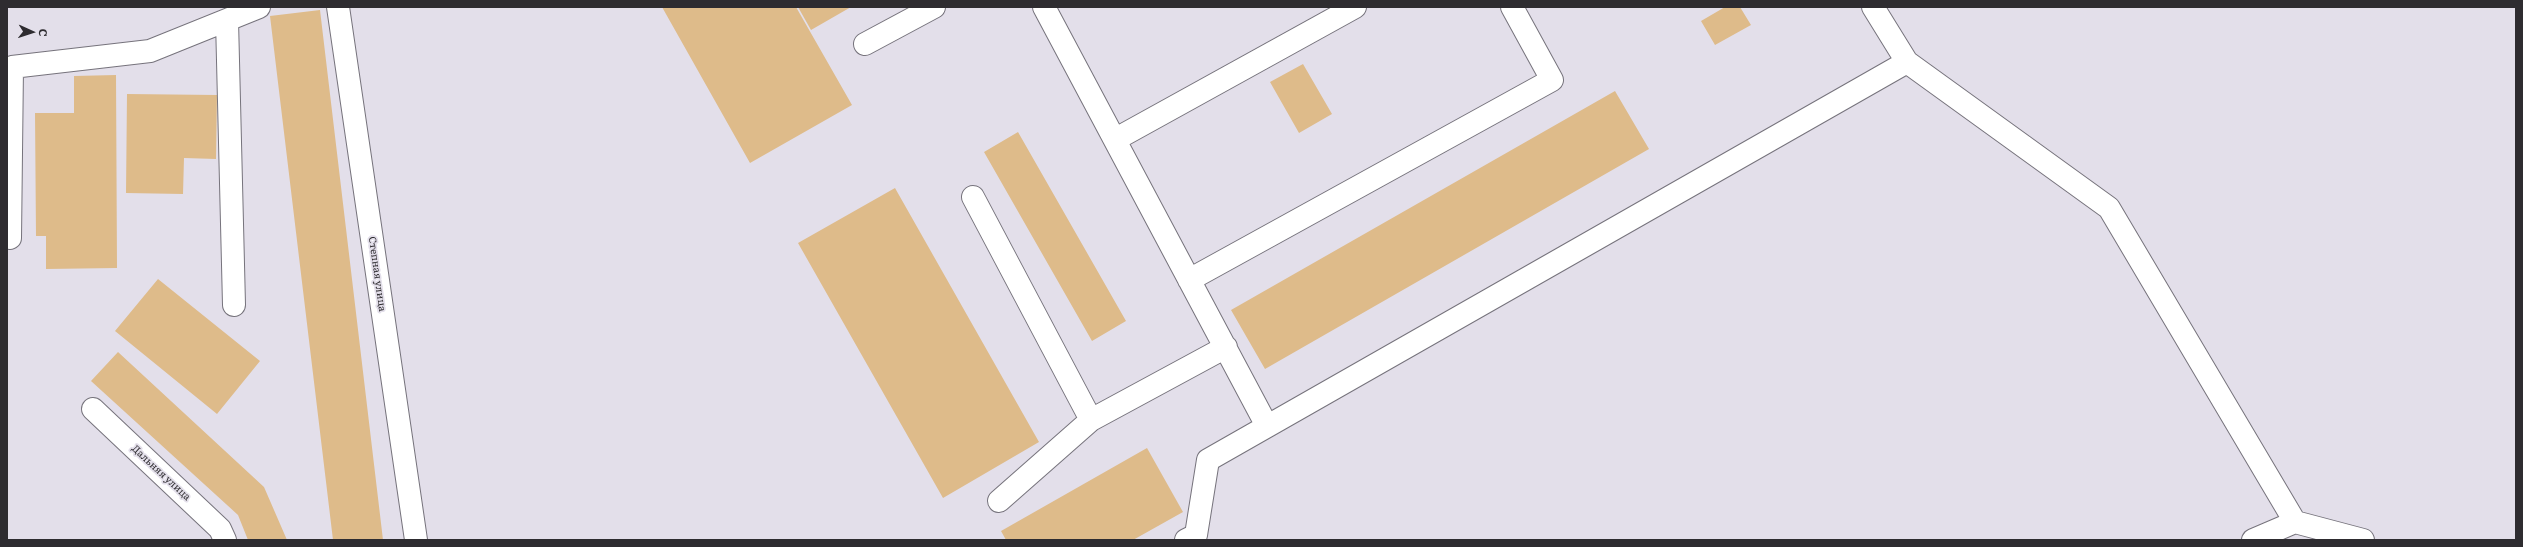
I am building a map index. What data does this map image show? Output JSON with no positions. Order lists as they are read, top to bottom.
{
  "streets": {
    "street": ["Степная улица", "Дальняя улица"]
  },
  "north": "right"
}
